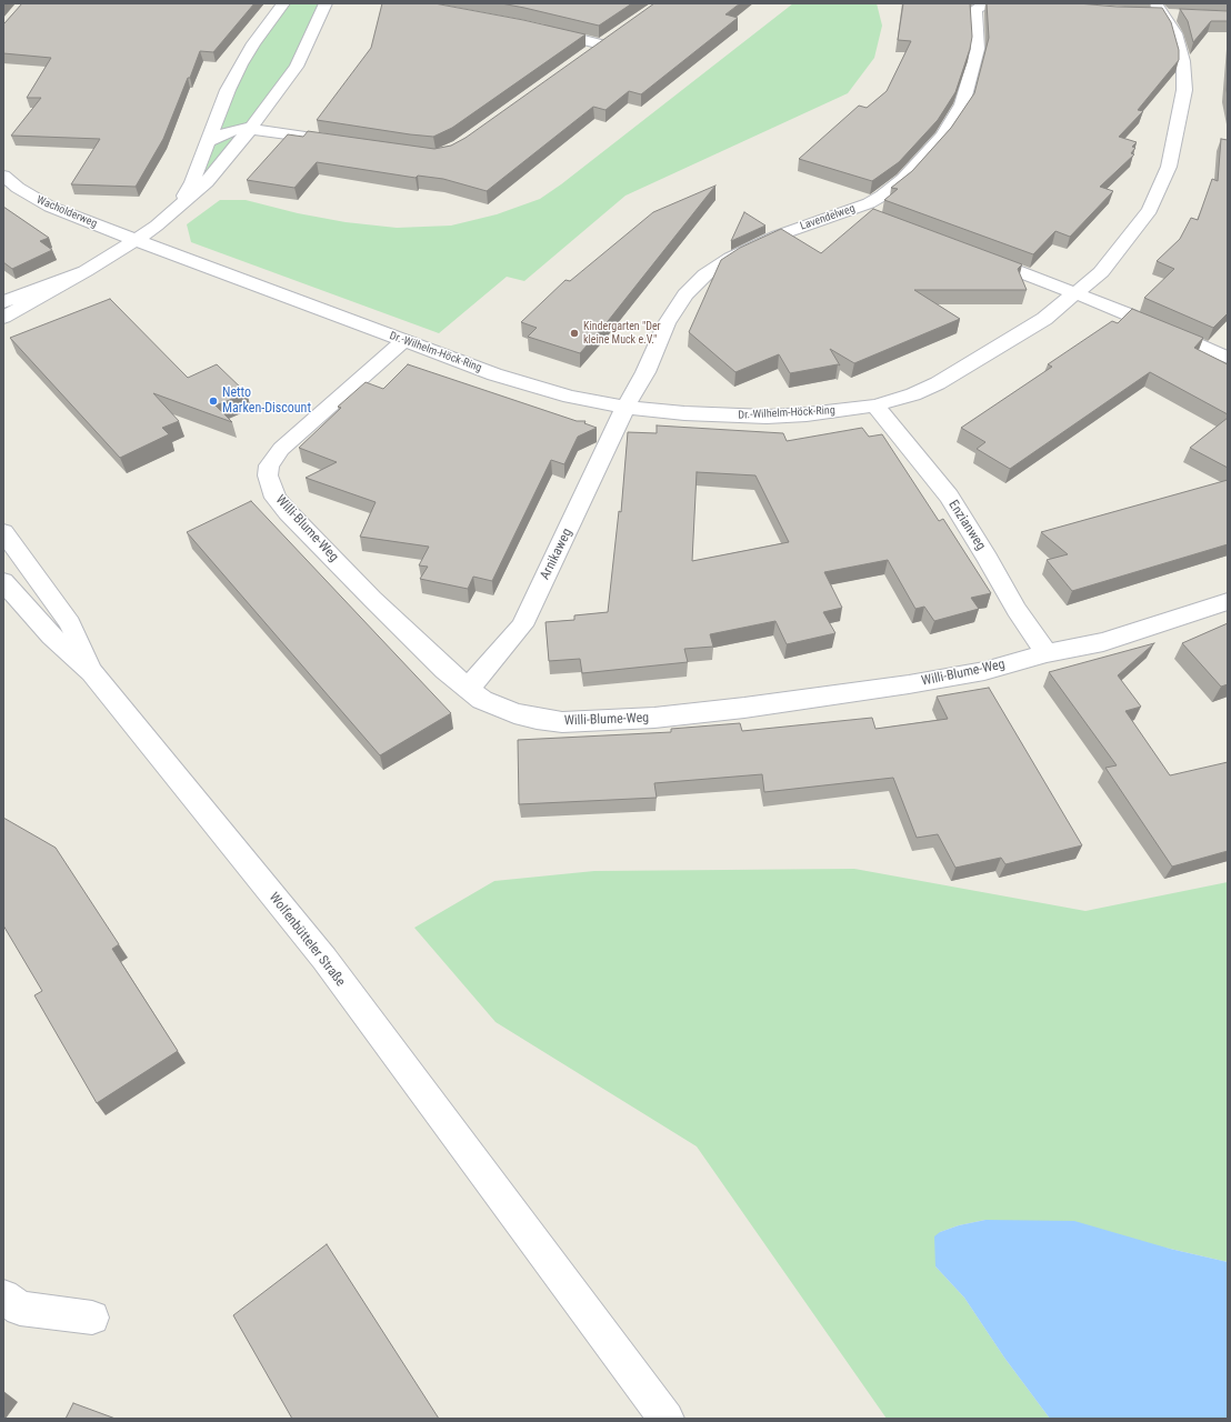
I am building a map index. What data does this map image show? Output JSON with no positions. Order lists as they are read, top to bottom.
{
  "streets": {
    "street": [
      "Wacholderweg",
      "Lavendelweg",
      "Dr.-Wilhelm-Höck-Ring",
      "Enzianweg",
      "Willi-Blume-Weg",
      "Arnikaweg",
      "Wolfenbütteler Straße"
    ]
  },
  "crossings": [
    ["Wacholderweg", "Dr.-Wilhelm-Höck-Ring"],
    ["Lavendelweg", "Dr.-Wilhelm-Höck-Ring"],
    ["Lavendelweg", "Arnikaweg"],
    ["Dr.-Wilhelm-Höck-Ring", "Enzianweg"],
    ["Dr.-Wilhelm-Höck-Ring", "Willi-Blume-Weg"],
    ["Dr.-Wilhelm-Höck-Ring", "Arnikaweg"],
    ["Enzianweg", "Willi-Blume-Weg"],
    ["Willi-Blume-Weg", "Arnikaweg"]
  ],
  "places": ["Kindergarten \"Der kleine Muck e.V.\"", "Netto Marken-Discount"]
}
